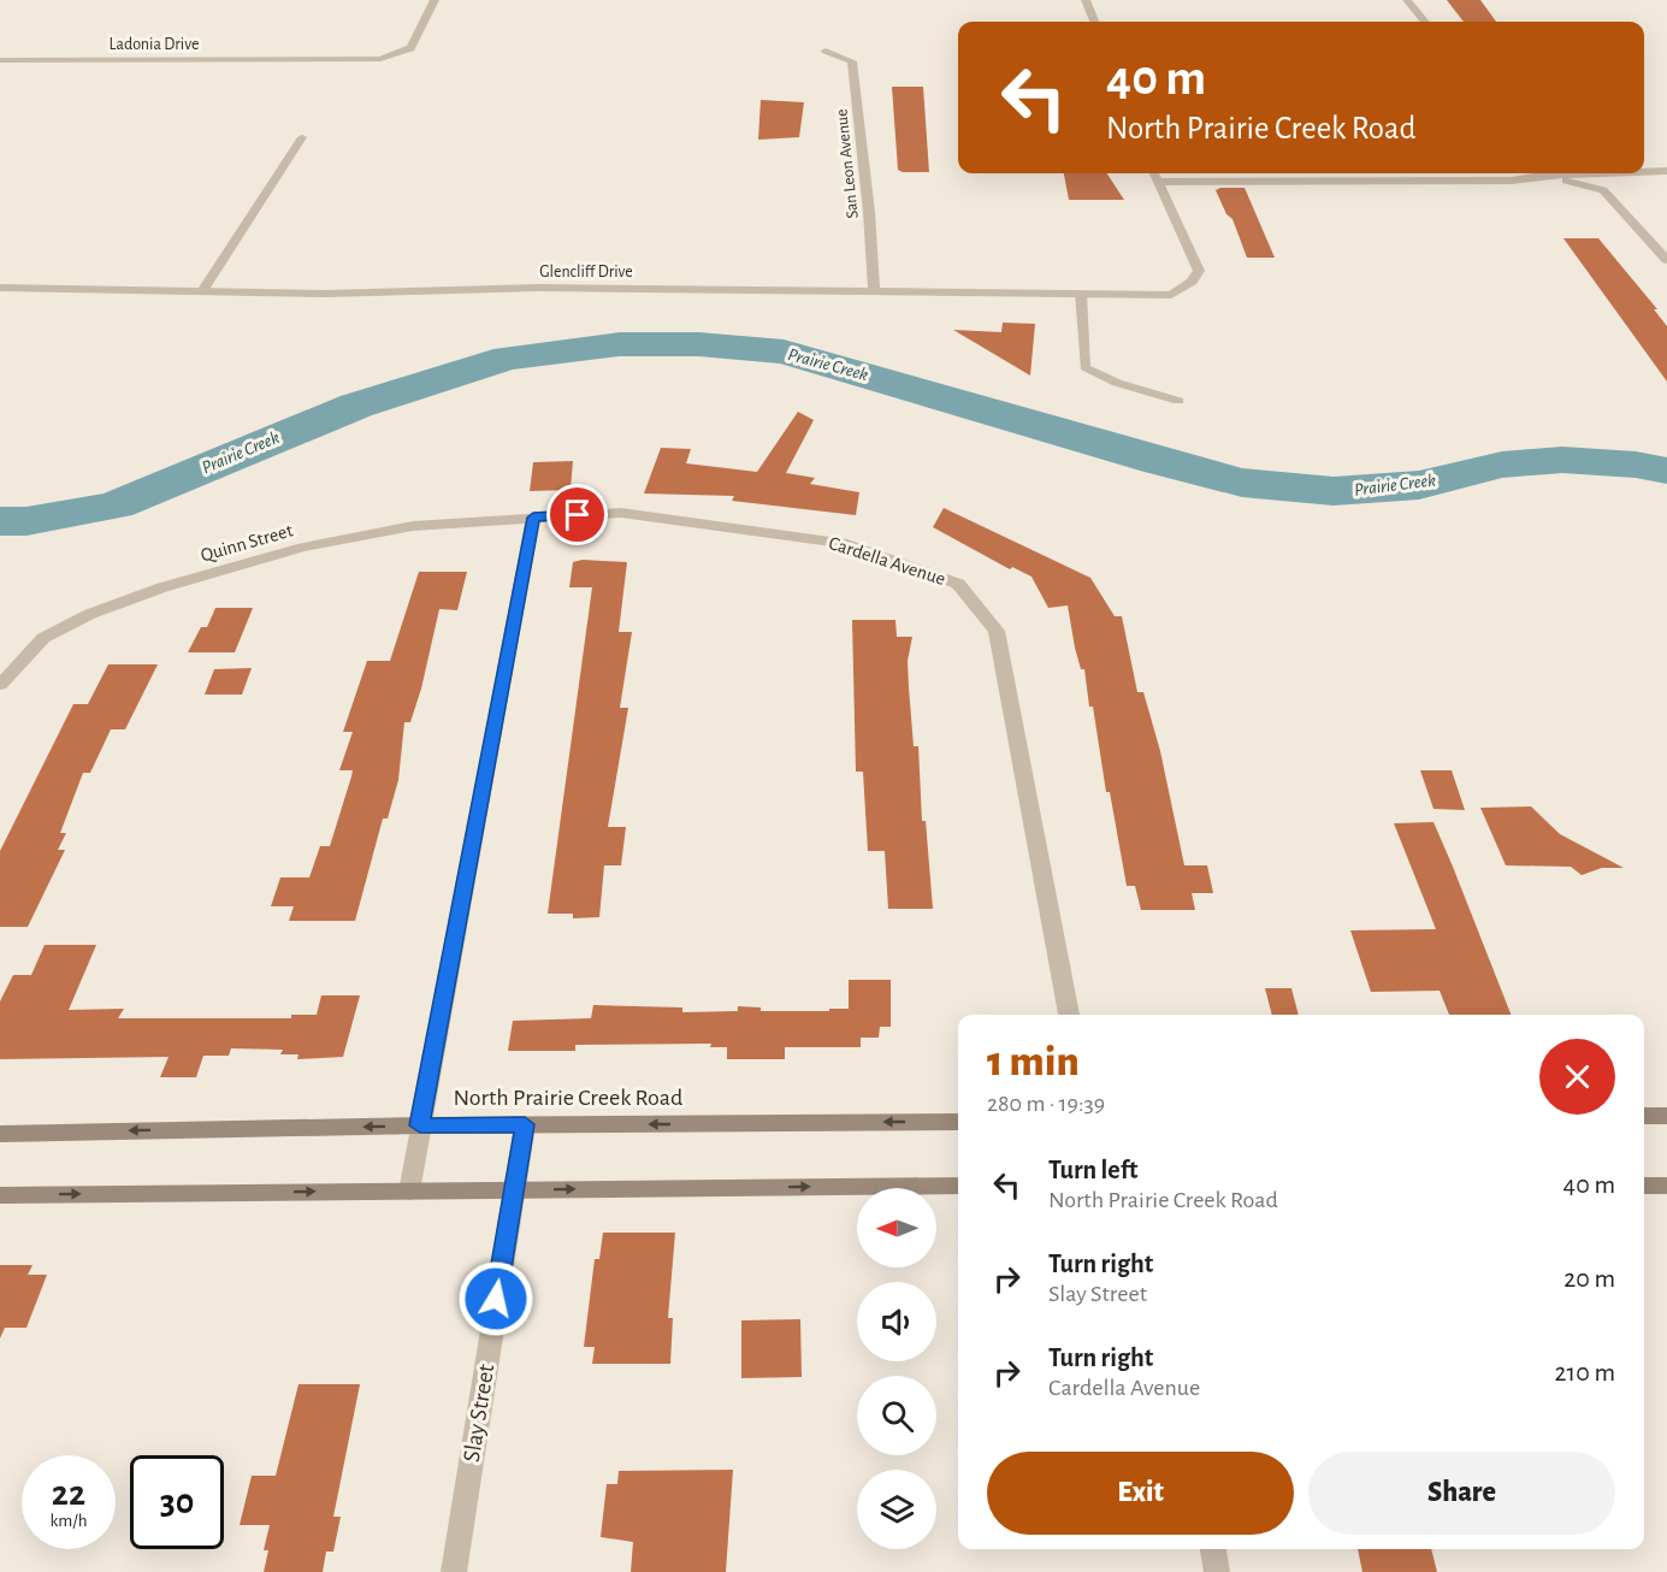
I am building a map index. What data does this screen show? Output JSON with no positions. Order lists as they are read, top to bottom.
{
  "streets": {
    "main road": ["North Prairie Creek Road"],
    "street": [
      "Ladonia Drive",
      "San Leon Avenue",
      "Glencliff Drive",
      "Quinn Street",
      "Cardella Avenue",
      "Slay Street"
    ]
  },
  "crossings": [
    ["San Leon Avenue", "Glencliff Drive"],
    ["Quinn Street", "Cardella Avenue"],
    ["North Prairie Creek Road", "Slay Street"]
  ],
  "water": ["Prairie Creek"],
  "north": "left",
  "page": {
    "turn": ["40 m", "North Prairie Creek Road"],
    "heading": ["1 min", "280 m · 19:39"],
    "list": [
      {
        "name": "Turn left",
        "note": "North Prairie Creek Road",
        "value": "40 m"
      },
      {
        "name": "Turn right",
        "note": "Slay Street",
        "value": "20 m"
      },
      {
        "name": "Turn right",
        "note": "Cardella Avenue",
        "value": "210 m"
      }
    ],
    "buttons": ["Exit", "Share"],
    "speed": "22 km/h",
    "limit": "30"
  }
}
